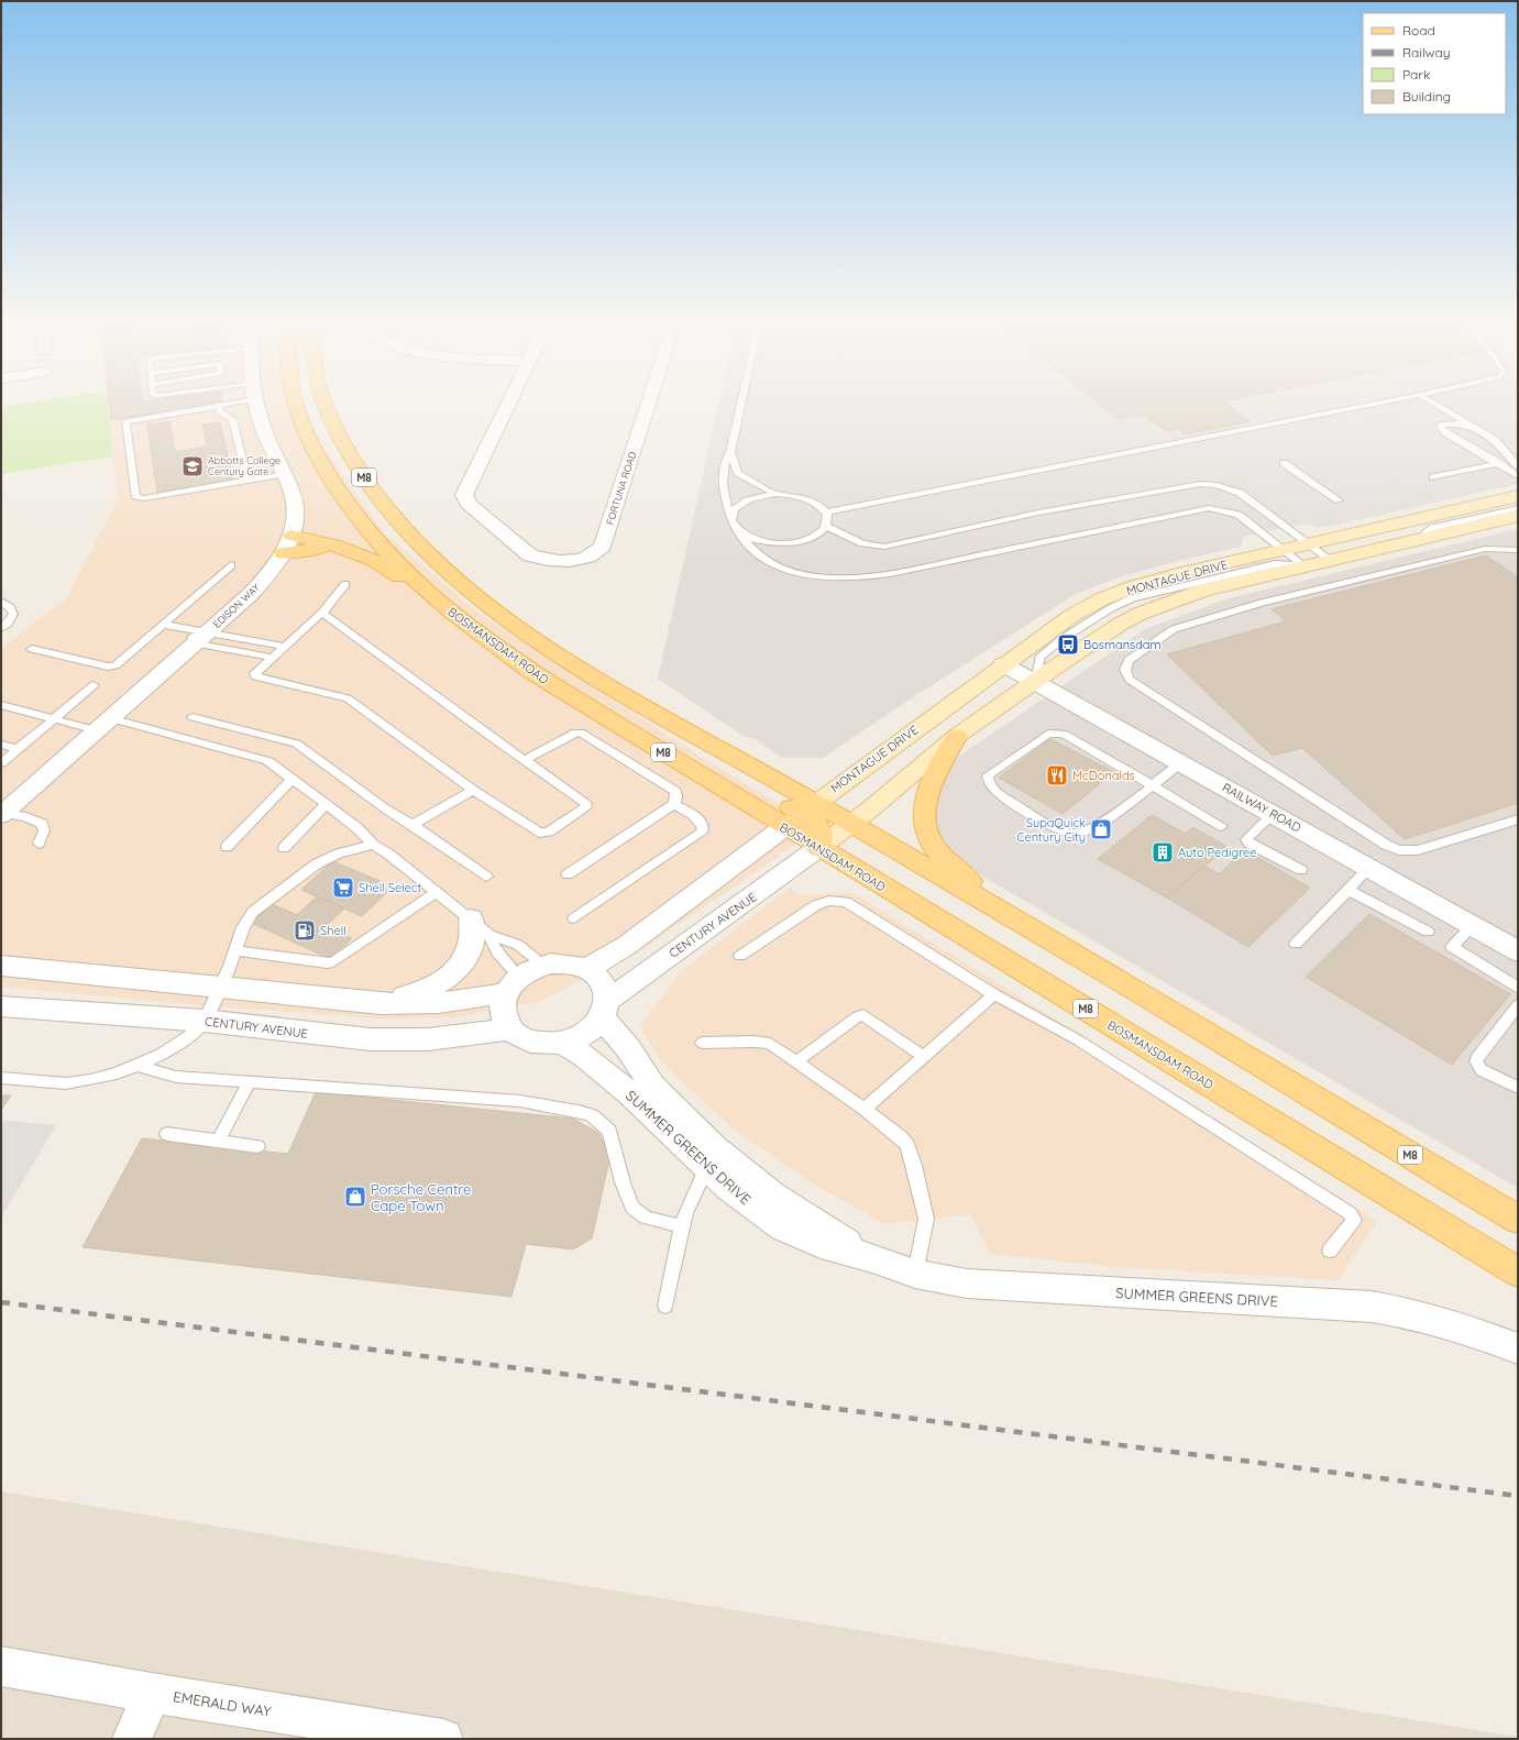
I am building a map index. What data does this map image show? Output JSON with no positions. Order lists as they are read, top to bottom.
{
  "streets": {
    "main road": ["M8", "MONTAGUE DRIVE", "BOSMANSDAM ROAD"],
    "street": [
      "FORTUNA ROAD",
      "EDISON WAY",
      "RAILWAY ROAD",
      "CENTURY AVENUE",
      "SUMMER GREENS DRIVE",
      "EMERALD WAY"
    ]
  },
  "crossings": [
    ["M8", "MONTAGUE DRIVE"],
    ["M8", "BOSMANSDAM ROAD"],
    ["MONTAGUE DRIVE", "BOSMANSDAM ROAD"],
    ["MONTAGUE DRIVE", "RAILWAY ROAD"],
    ["MONTAGUE DRIVE", "CENTURY AVENUE"],
    ["BOSMANSDAM ROAD", "CENTURY AVENUE"],
    ["CENTURY AVENUE", "SUMMER GREENS DRIVE"]
  ],
  "places": {
    "school or university": ["Abbotts College Century Gate"],
    "bus stop": ["Bosmansdam"],
    "restaurant": ["McDonalds"],
    "shop": ["SupaQuick Century City", "Porsche Centre Cape Town"],
    "building": ["Auto Pedigree"],
    "supermarket": ["Shell Select"],
    "fuel station": ["Shell"]
  },
  "legend": [
    "Road",
    "Railway",
    "Park",
    "Building"
  ]
}
